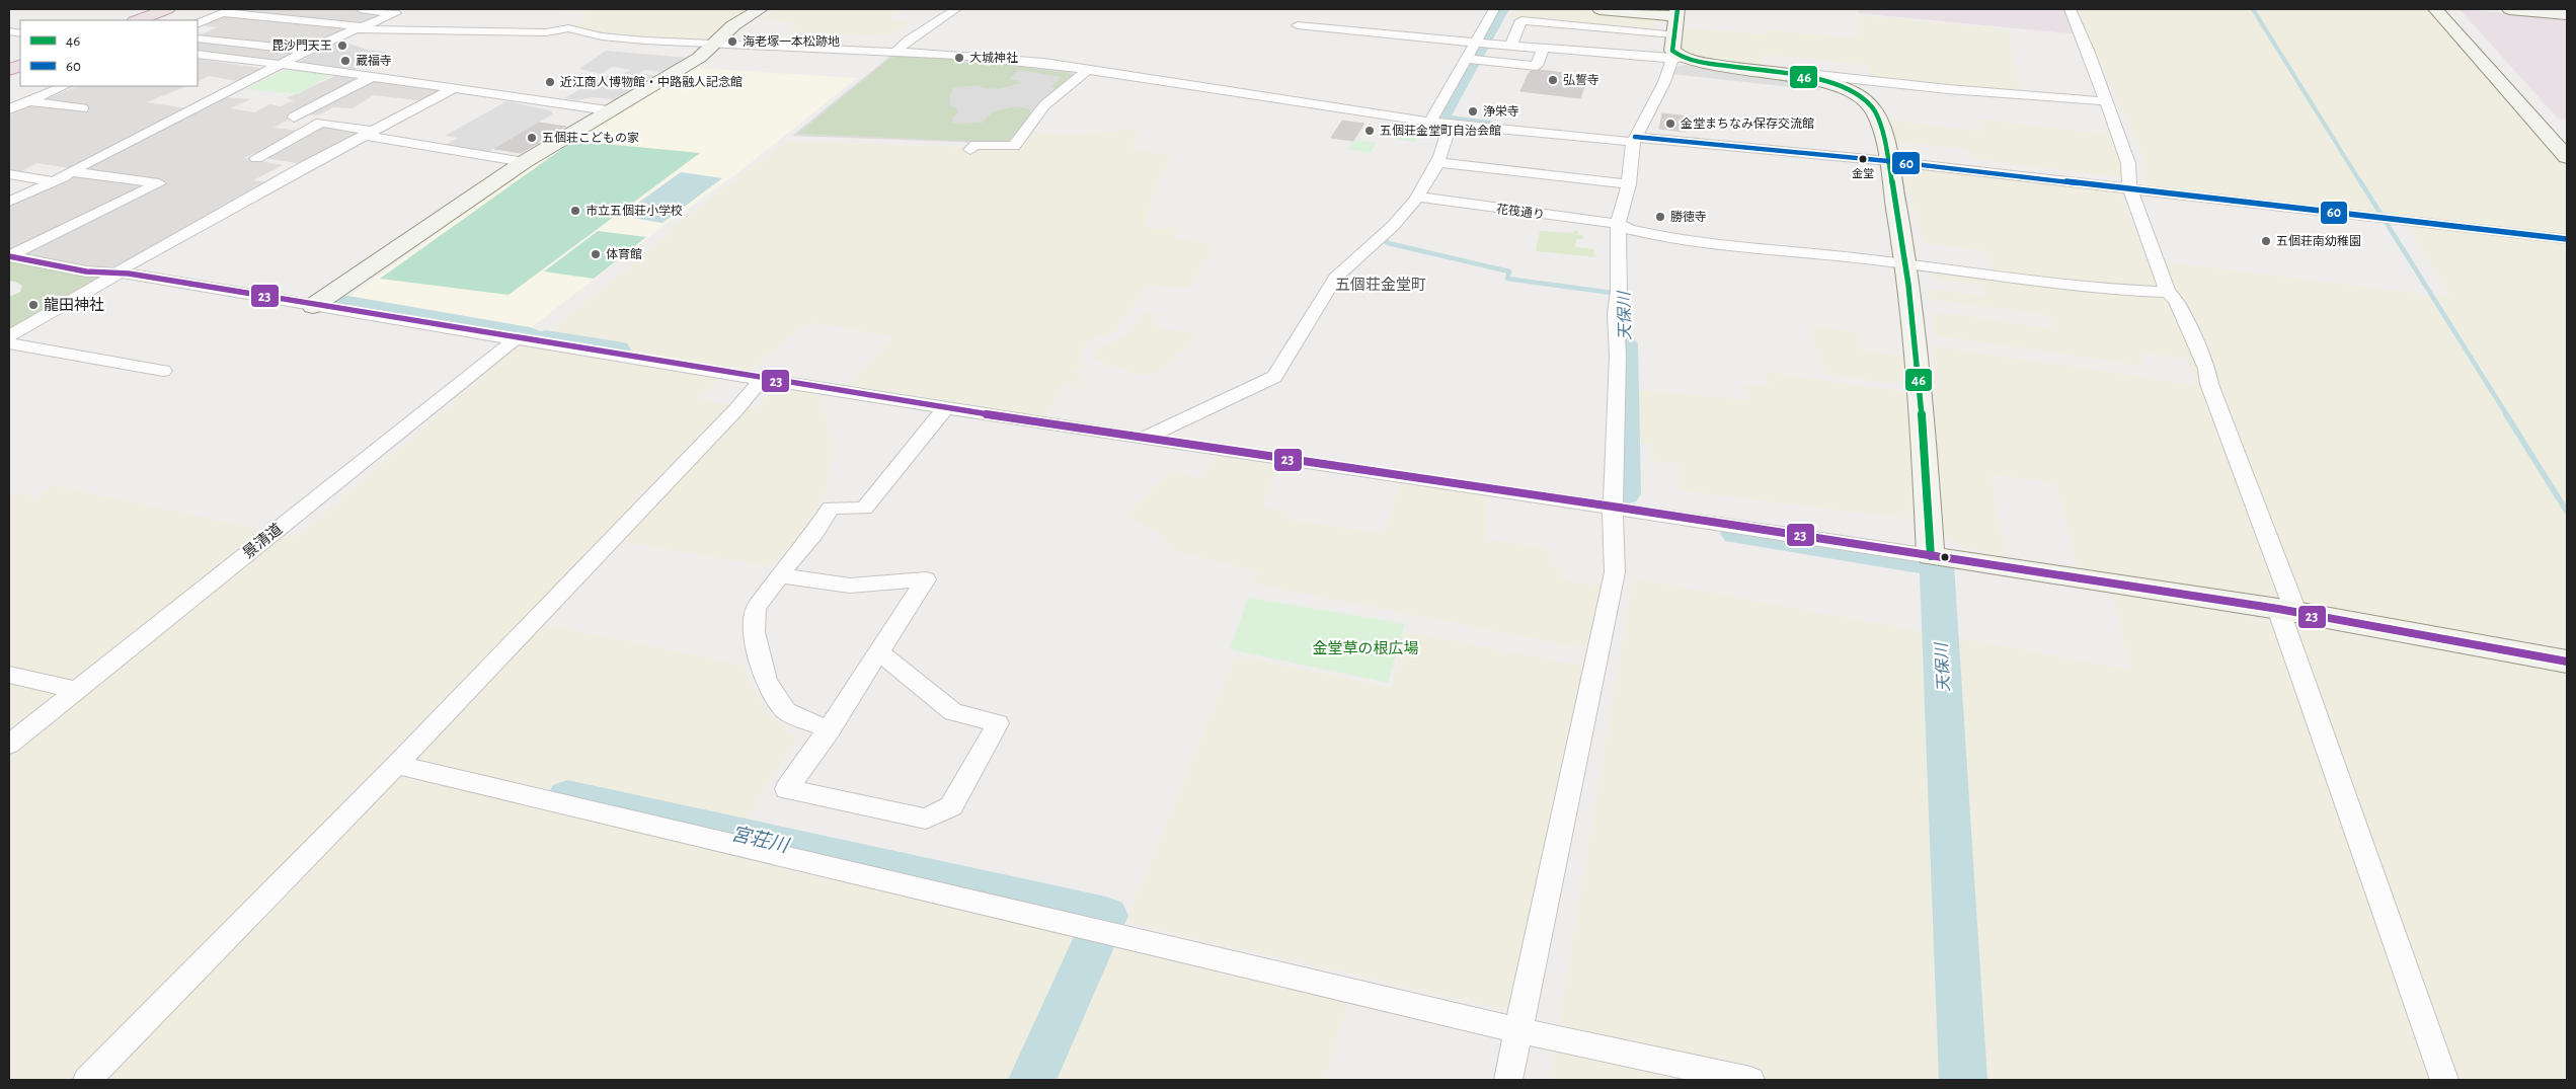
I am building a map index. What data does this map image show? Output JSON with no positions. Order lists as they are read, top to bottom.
{
  "streets": {
    "street": ["花筏通り", "景清道"]
  },
  "districts": ["五個荘金堂町"],
  "water": ["天保川", "宮荘川"],
  "parks": ["金堂草の根広場"],
  "places": [
    "海老塚一本松跡地",
    "毘沙門天王",
    "大城神社",
    "蔵福寺",
    "弘誓寺",
    "近江商人博物館・中路融人記念館",
    "浄栄寺",
    "金堂まちなみ保存交流館",
    "五個荘金堂町自治会館",
    "五個荘こどもの家",
    "金堂",
    "市立五個荘小学校",
    "勝徳寺",
    "五個荘南幼稚園",
    "体育館",
    "龍田神社"
  ],
  "lines": ["transit line 46", "transit line 60", "transit line 23"],
  "legend": ["46", "60"]
}
